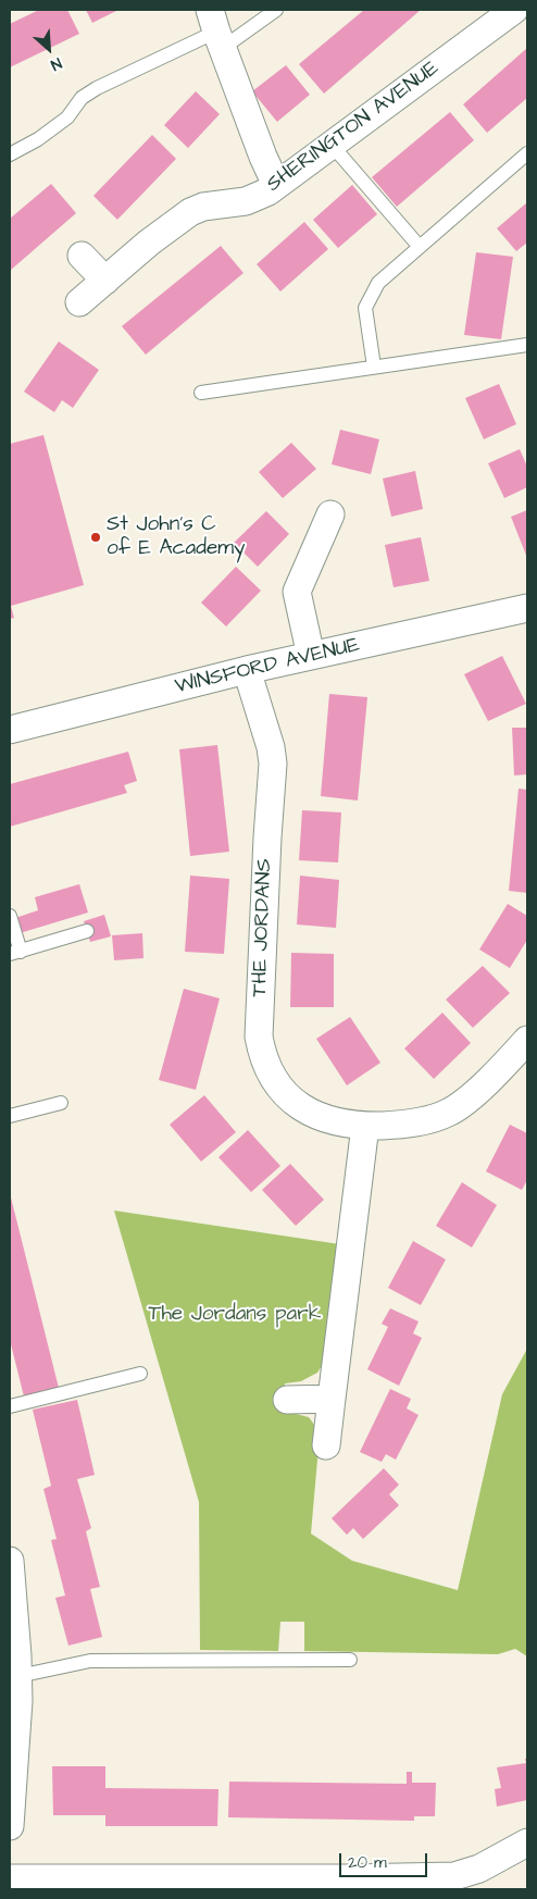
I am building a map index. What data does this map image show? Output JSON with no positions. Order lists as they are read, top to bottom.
{
  "streets": {
    "street": ["SHERINGTON AVENUE", "WINSFORD AVENUE", "THE JORDANS"]
  },
  "crossings": [
    ["WINSFORD AVENUE", "THE JORDANS"]
  ],
  "parks": ["The Jordans park"],
  "places": ["St John's C of E Academy"],
  "scale_bar": "20 m",
  "north": "bottom right"
}
